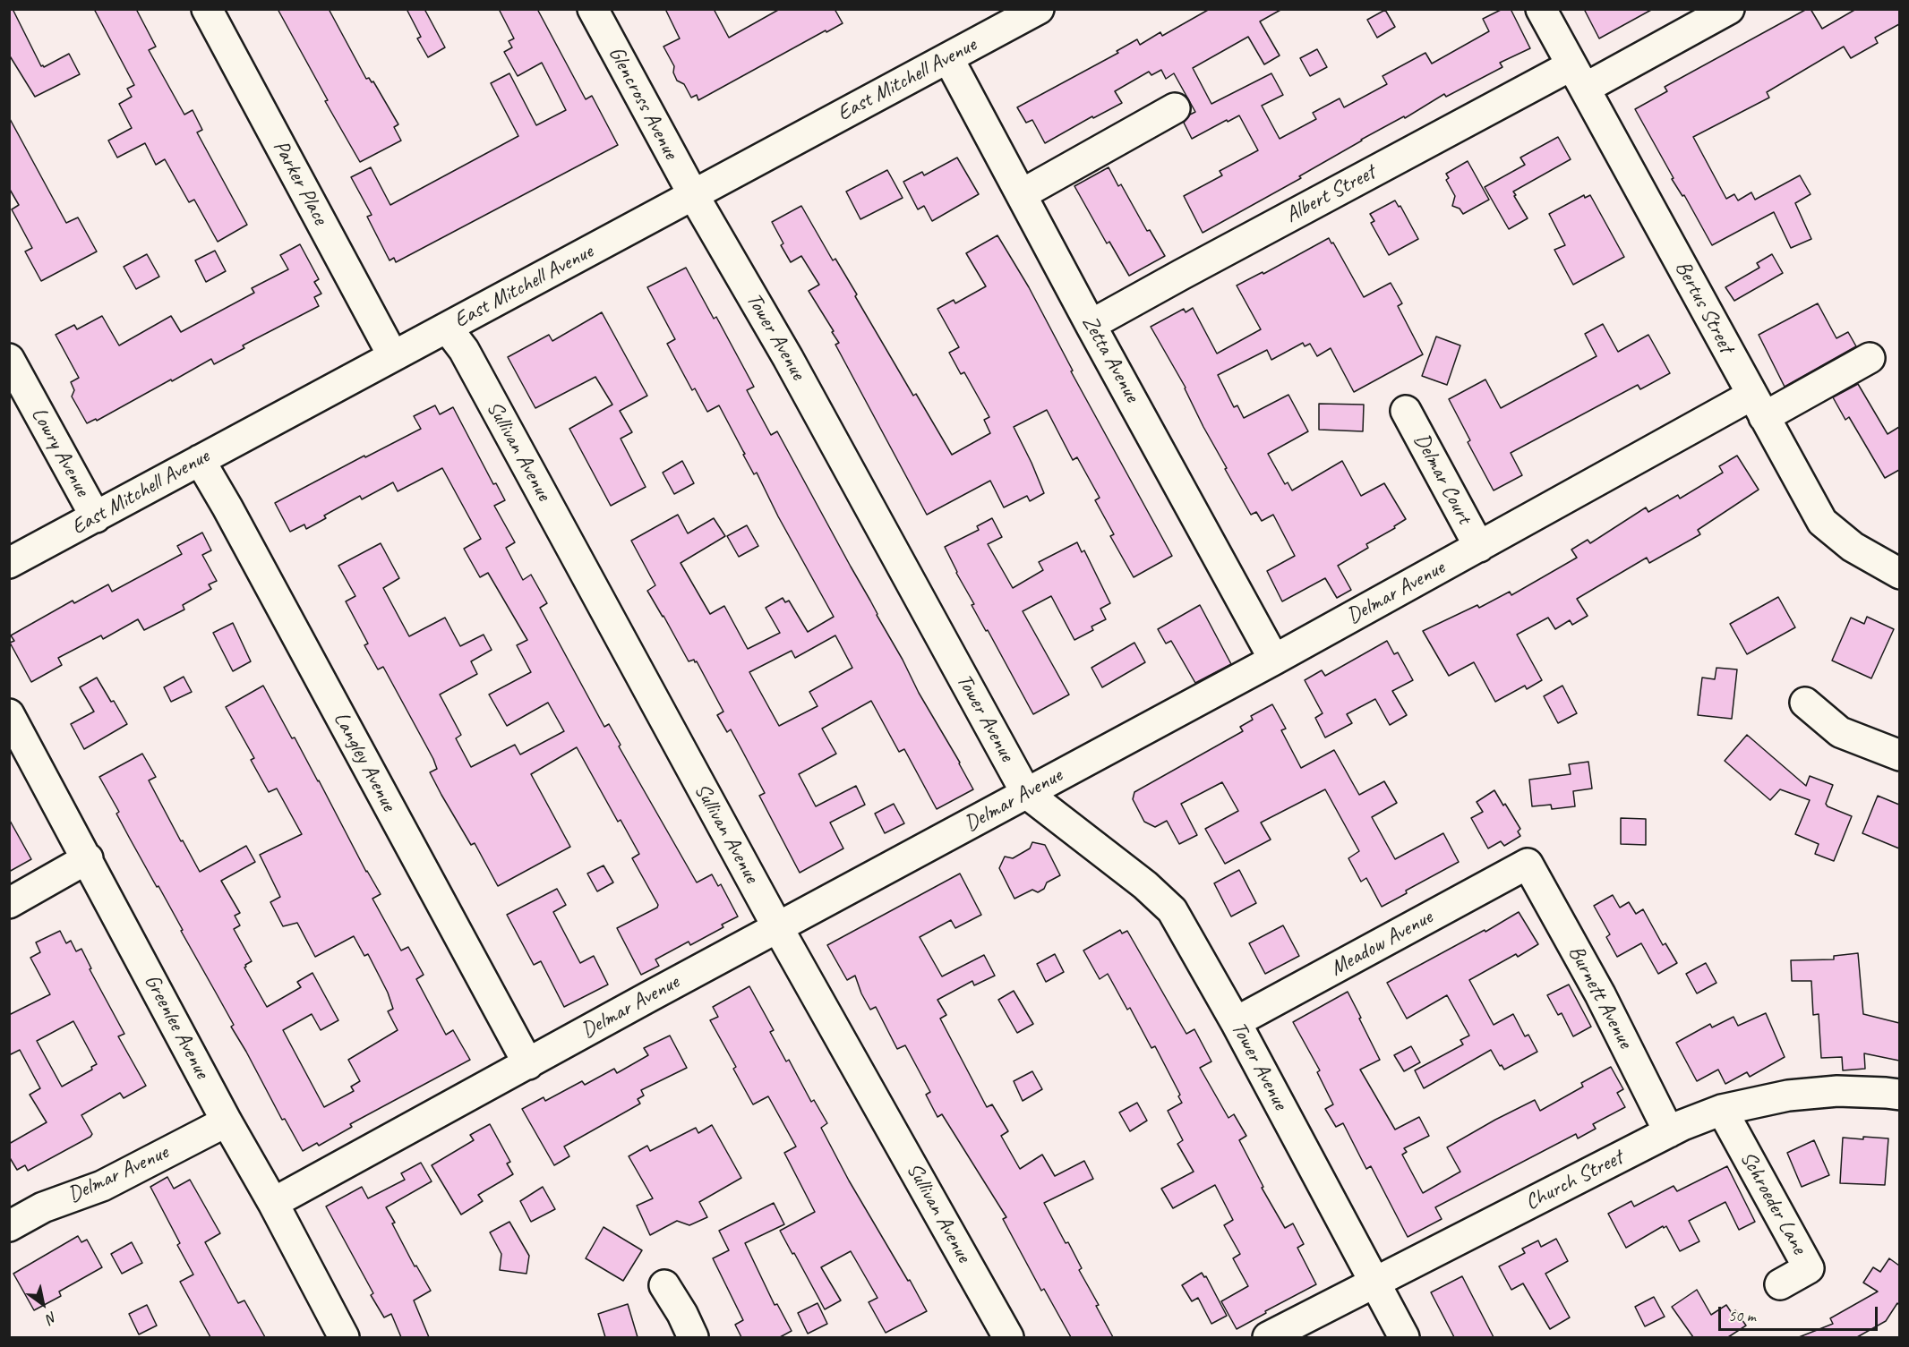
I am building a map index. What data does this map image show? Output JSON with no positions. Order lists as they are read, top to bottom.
{
  "streets": {
    "street": [
      "East Mitchell Avenue",
      "Glencross Avenue",
      "Parker Place",
      "Albert Street",
      "Bertus Street",
      "Tower Avenue",
      "Zetta Avenue",
      "Sullivan Avenue",
      "Lowry Avenue",
      "Delmar Court",
      "Delmar Avenue",
      "Langley Avenue",
      "Meadow Avenue",
      "Burnett Avenue",
      "Greenlee Avenue",
      "Church Street",
      "Schroeder Lane"
    ]
  },
  "crossings": [
    ["East Mitchell Avenue", "Glencross Avenue"],
    ["East Mitchell Avenue", "Parker Place"],
    ["East Mitchell Avenue", "Tower Avenue"],
    ["East Mitchell Avenue", "Zetta Avenue"],
    ["East Mitchell Avenue", "Sullivan Avenue"],
    ["East Mitchell Avenue", "Lowry Avenue"],
    ["East Mitchell Avenue", "Langley Avenue"],
    ["Glencross Avenue", "Tower Avenue"],
    ["Albert Street", "Bertus Street"],
    ["Albert Street", "Zetta Avenue"],
    ["Bertus Street", "Delmar Avenue"],
    ["Tower Avenue", "Delmar Avenue"],
    ["Tower Avenue", "Meadow Avenue"],
    ["Tower Avenue", "Church Street"],
    ["Zetta Avenue", "Delmar Avenue"],
    ["Sullivan Avenue", "Delmar Avenue"],
    ["Delmar Court", "Delmar Avenue"],
    ["Delmar Avenue", "Langley Avenue"],
    ["Delmar Avenue", "Greenlee Avenue"],
    ["Meadow Avenue", "Burnett Avenue"],
    ["Burnett Avenue", "Church Street"],
    ["Church Street", "Schroeder Lane"]
  ],
  "scale_bar": "50 m",
  "north": "bottom right"
}
